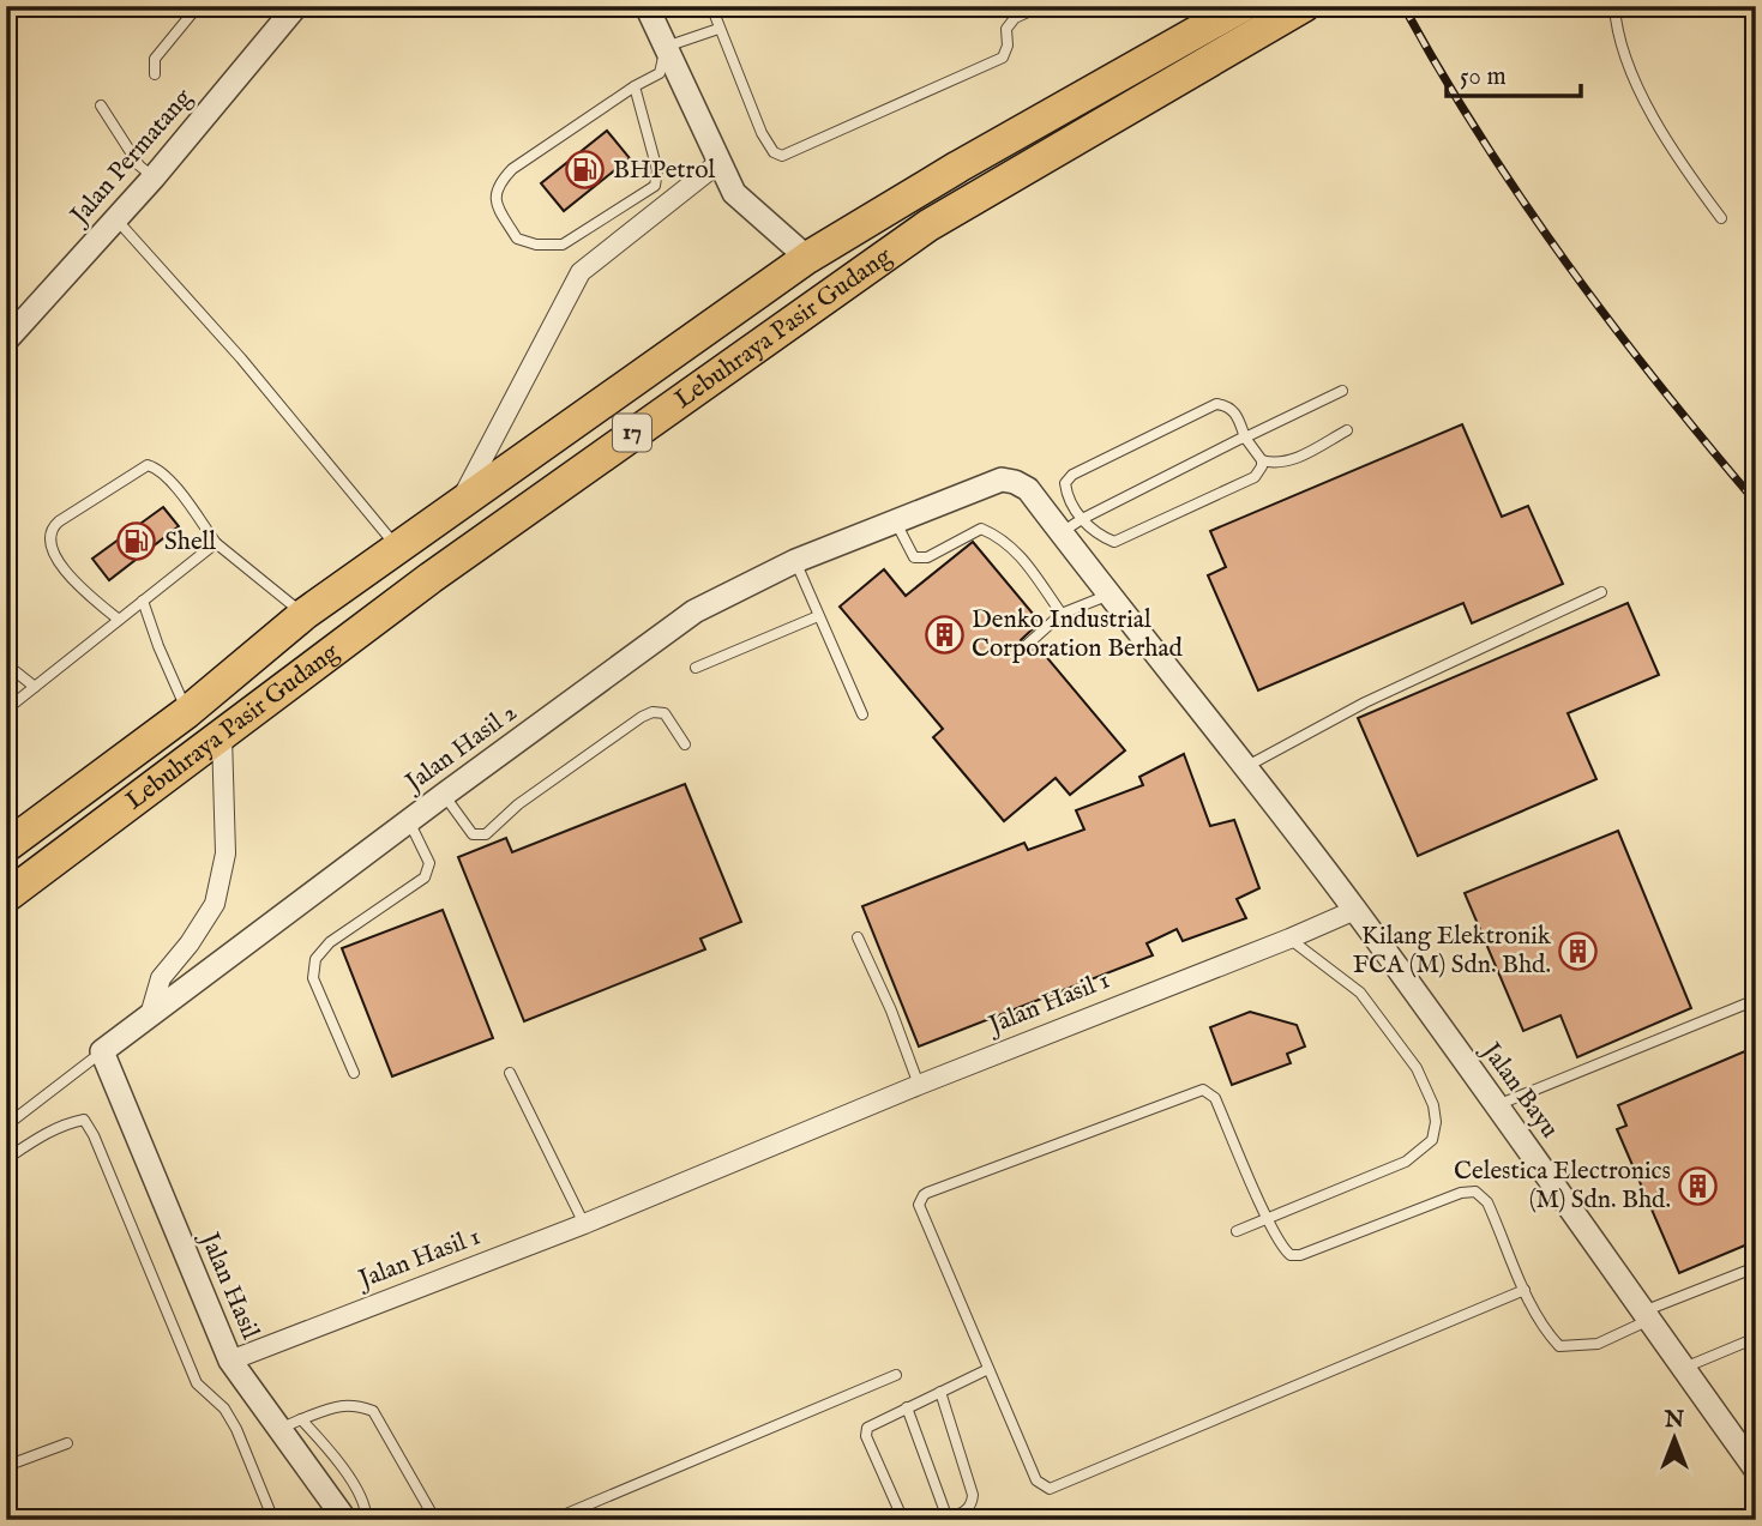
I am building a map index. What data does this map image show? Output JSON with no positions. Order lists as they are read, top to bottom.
{
  "streets": {
    "highway": ["Lebuhraya Pasir Gudang", "17"],
    "street": [
      "Jalan Permatang",
      "Jalan Hasil 2",
      "Jalan Hasil 1",
      "Jalan Bayu",
      "Jalan Hasil"
    ]
  },
  "crossings": [
    ["Jalan Hasil 2", "Jalan Hasil"],
    ["Jalan Hasil 1", "Jalan Bayu"],
    ["Jalan Hasil 1", "Jalan Hasil"]
  ],
  "places": {
    "fuel station": ["BHPetrol", "Shell"],
    "building": ["Denko Industrial Corporation Berhad", "Kilang Elektronik FCA (M) Sdn. Bhd.", "Celestica Electronics (M) Sdn. Bhd."]
  },
  "scale_bar": "50 m",
  "north": "top"
}
